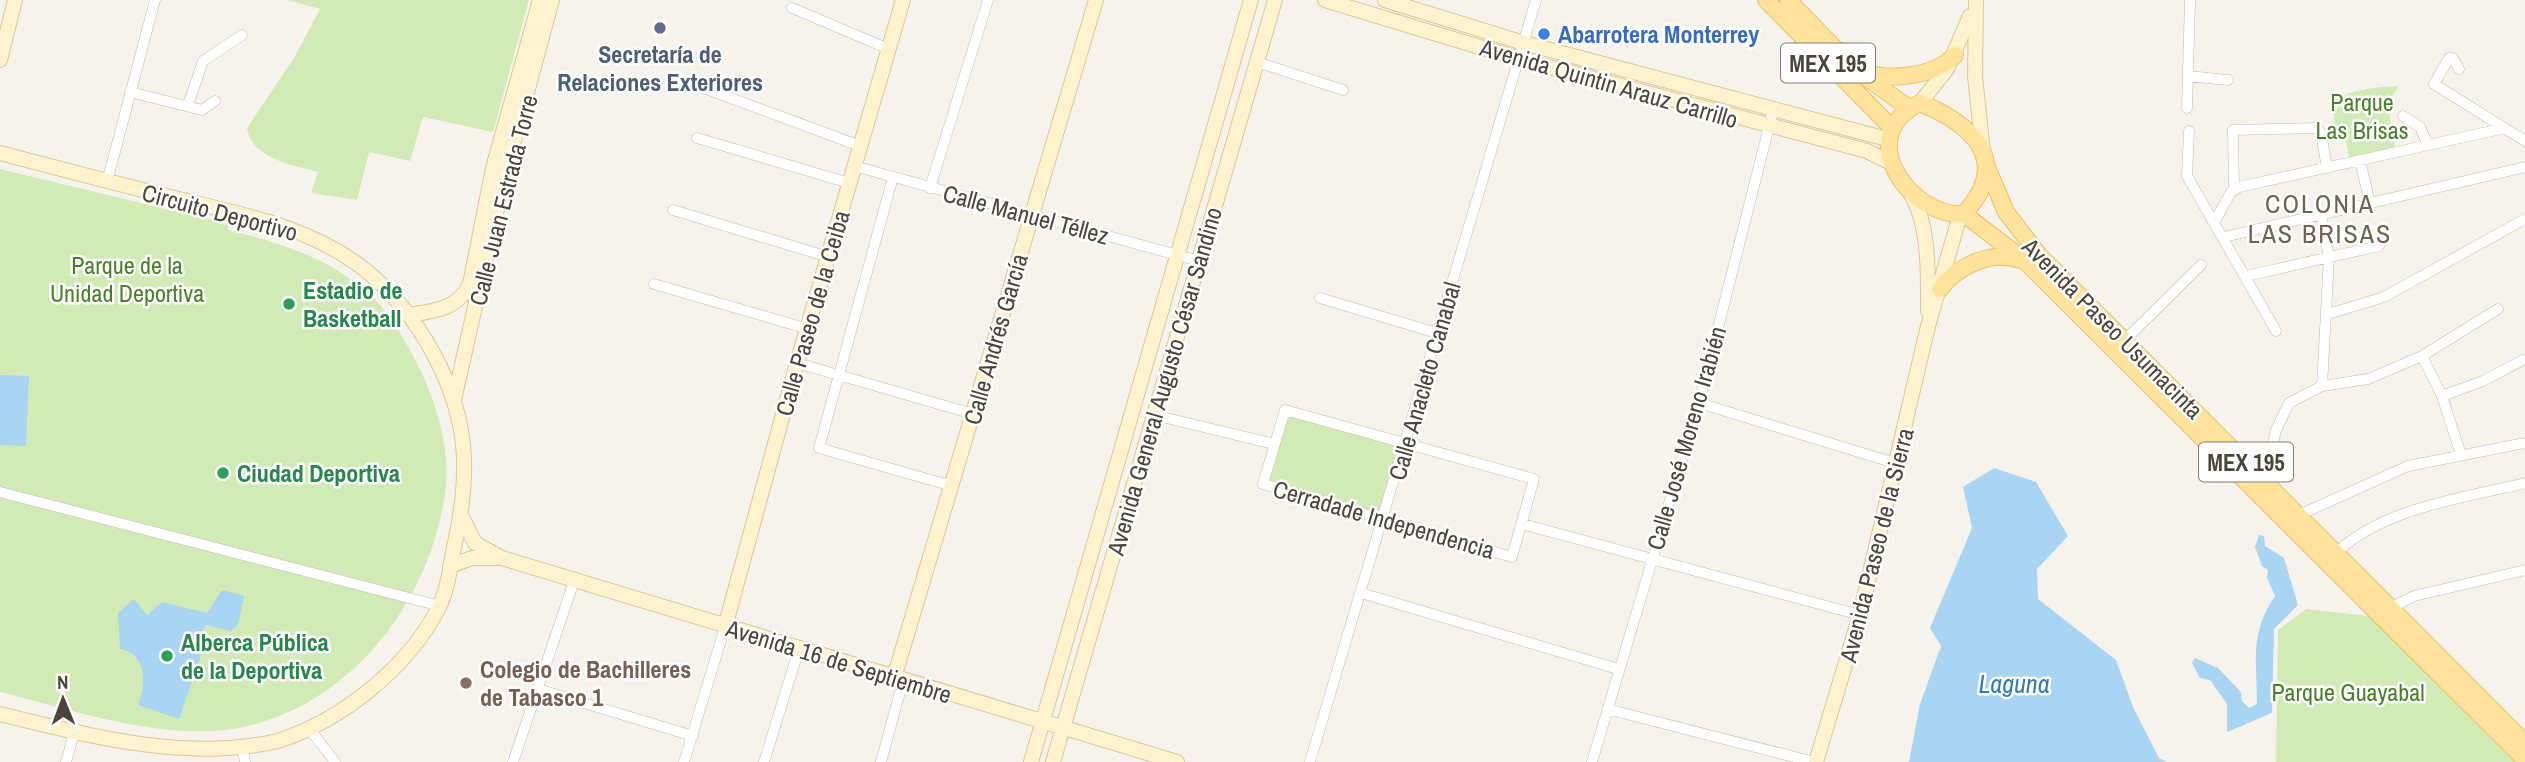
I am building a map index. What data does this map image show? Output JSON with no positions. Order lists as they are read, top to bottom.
{
  "streets": {
    "main road": [
      "MEX 195",
      "Avenida Quintin Arauz Carrillo",
      "Calle Juan Estrada Torre",
      "Circuito Deportivo",
      "Calle Paseo de la Ceiba",
      "Avenida Paseo Usumacinta",
      "Calle Andrés García",
      "Avenida General Augusto César Sandino",
      "Avenida Paseo de la Sierra",
      "Avenida 16 de Septiembre"
    ],
    "street": [
      "Calle Manuel Téllez",
      "Calle Anacleto Canabal",
      "Calle José Moreno Irabién",
      "Cerradade Independencia"
    ]
  },
  "crossings": [
    ["MEX 195", "Avenida Quintin Arauz Carrillo"],
    ["MEX 195", "Avenida Paseo Usumacinta"],
    ["MEX 195", "Avenida Paseo de la Sierra"],
    ["Avenida Quintin Arauz Carrillo", "Avenida Paseo Usumacinta"],
    ["Avenida Quintin Arauz Carrillo", "Calle Anacleto Canabal"],
    ["Avenida Quintin Arauz Carrillo", "Calle José Moreno Irabién"],
    ["Avenida Quintin Arauz Carrillo", "Avenida Paseo de la Sierra"],
    ["Calle Juan Estrada Torre", "Circuito Deportivo"],
    ["Circuito Deportivo", "Avenida 16 de Septiembre"],
    ["Calle Manuel Téllez", "Calle Paseo de la Ceiba"],
    ["Calle Manuel Téllez", "Calle Andrés García"],
    ["Calle Manuel Téllez", "Avenida General Augusto César Sandino"],
    ["Calle Paseo de la Ceiba", "Avenida 16 de Septiembre"],
    ["Avenida Paseo Usumacinta", "Avenida Paseo de la Sierra"],
    ["Calle Andrés García", "Avenida 16 de Septiembre"],
    ["Avenida General Augusto César Sandino", "Avenida 16 de Septiembre"],
    ["Calle Anacleto Canabal", "Cerradade Independencia"]
  ],
  "districts": ["COLONIA LAS BRISAS"],
  "water": ["Laguna"],
  "parks": ["Parque Las Brisas", "Parque de la Unidad Deportiva", "Parque Guayabal"],
  "places": [
    "Secretaría de Relaciones Exteriores",
    "Abarrotera Monterrey",
    "Estadio de Basketball",
    "Ciudad Deportiva",
    "Alberca Pública de la Deportiva",
    "Colegio de Bachilleres de Tabasco 1"
  ],
  "north": "top"
}
